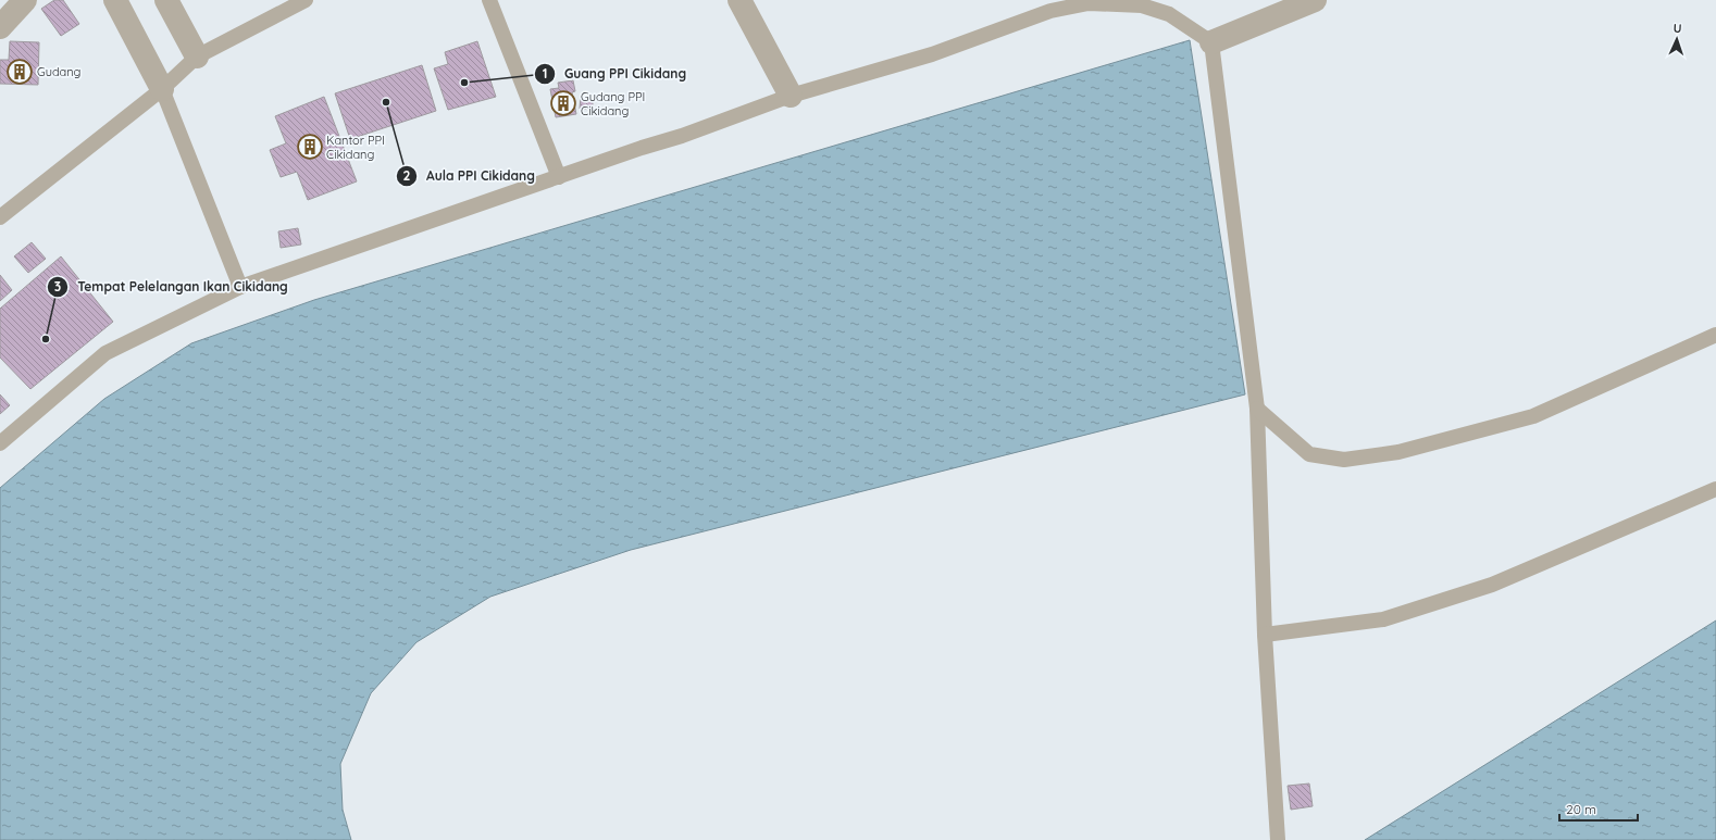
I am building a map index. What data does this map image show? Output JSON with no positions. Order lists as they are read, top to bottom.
{
  "places": {
    "building": ["Gudang", "Gudang PPI Cikidang", "Kantor PPI Cikidang"],
    "other": ["Guang PPI Cikidang", "Aula PPI Cikidang", "Tempat Pelelangan Ikan Cikidang"]
  },
  "scale_bar": "20 m",
  "north": "top"
}
